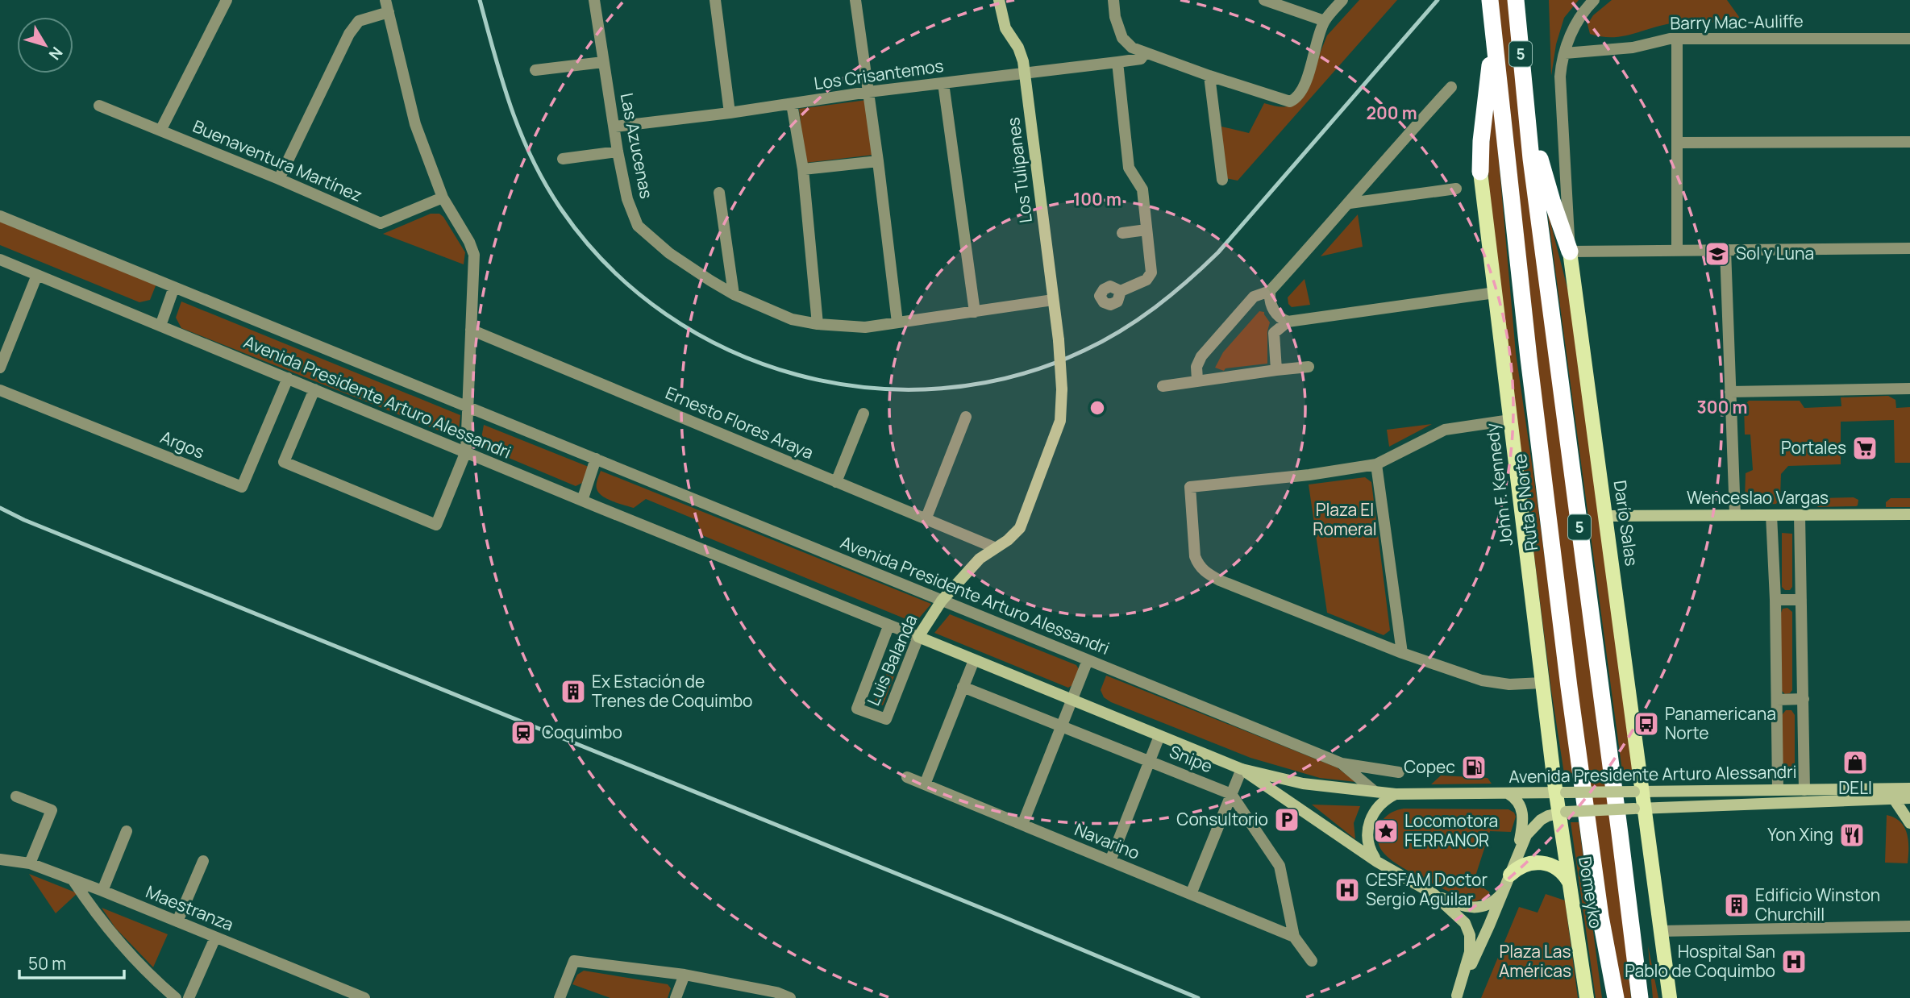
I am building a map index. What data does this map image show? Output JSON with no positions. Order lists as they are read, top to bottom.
{
  "streets": {
    "highway": ["5", "Ruta 5 Norte"],
    "main road": ["John F. Kennedy", "Darío Salas", "Domeyko"],
    "street": [
      "Barry Mac-Auliffe",
      "Los Crisantemos",
      "Las Azucenas",
      "Buenaventura Martínez",
      "Los Tulipanes",
      "Avenida Presidente Arturo Alessandri",
      "Ernesto Flores Araya",
      "Argos",
      "Wenceslao Vargas",
      "Luis Balanda",
      "Snipe",
      "Navarino",
      "Maestranza"
    ]
  },
  "crossings": [
    ["Barry Mac-Auliffe", "Darío Salas"],
    ["Los Crisantemos", "Las Azucenas"],
    ["Los Crisantemos", "Los Tulipanes"],
    ["Las Azucenas", "Los Tulipanes"],
    ["Los Tulipanes", "Luis Balanda"],
    ["Avenida Presidente Arturo Alessandri", "Argos"],
    ["Avenida Presidente Arturo Alessandri", "John F. Kennedy"],
    ["Avenida Presidente Arturo Alessandri", "Darío Salas"],
    ["Avenida Presidente Arturo Alessandri", "Luis Balanda"],
    ["Avenida Presidente Arturo Alessandri", "Domeyko"],
    ["Ernesto Flores Araya", "Luis Balanda"],
    ["John F. Kennedy", "Domeyko"],
    ["Wenceslao Vargas", "Darío Salas"]
  ],
  "parks": ["Plaza El Romeral", "Plaza Las Américas"],
  "places": {
    "school or university": ["Sol y Luna"],
    "supermarket": ["Portales"],
    "building": ["Ex Estación de Trenes de Coquimbo", "Edificio Winston Churchill"],
    "bus stop": ["Panamericana Norte"],
    "station": ["Coquimbo"],
    "shop": ["DELI"],
    "fuel station": ["Copec"],
    "parking": ["Consultorio"],
    "place": ["Locomotora FERRANOR"],
    "restaurant": ["Yon Xing"],
    "hospital": ["CESFAM Doctor Sergio Aguilar", "Hospital San Pablo de Coquimbo"]
  },
  "scale_bar": "50 m",
  "north": "bottom right",
  "rings": ["200 m", "100 m", "300 m"]
}
